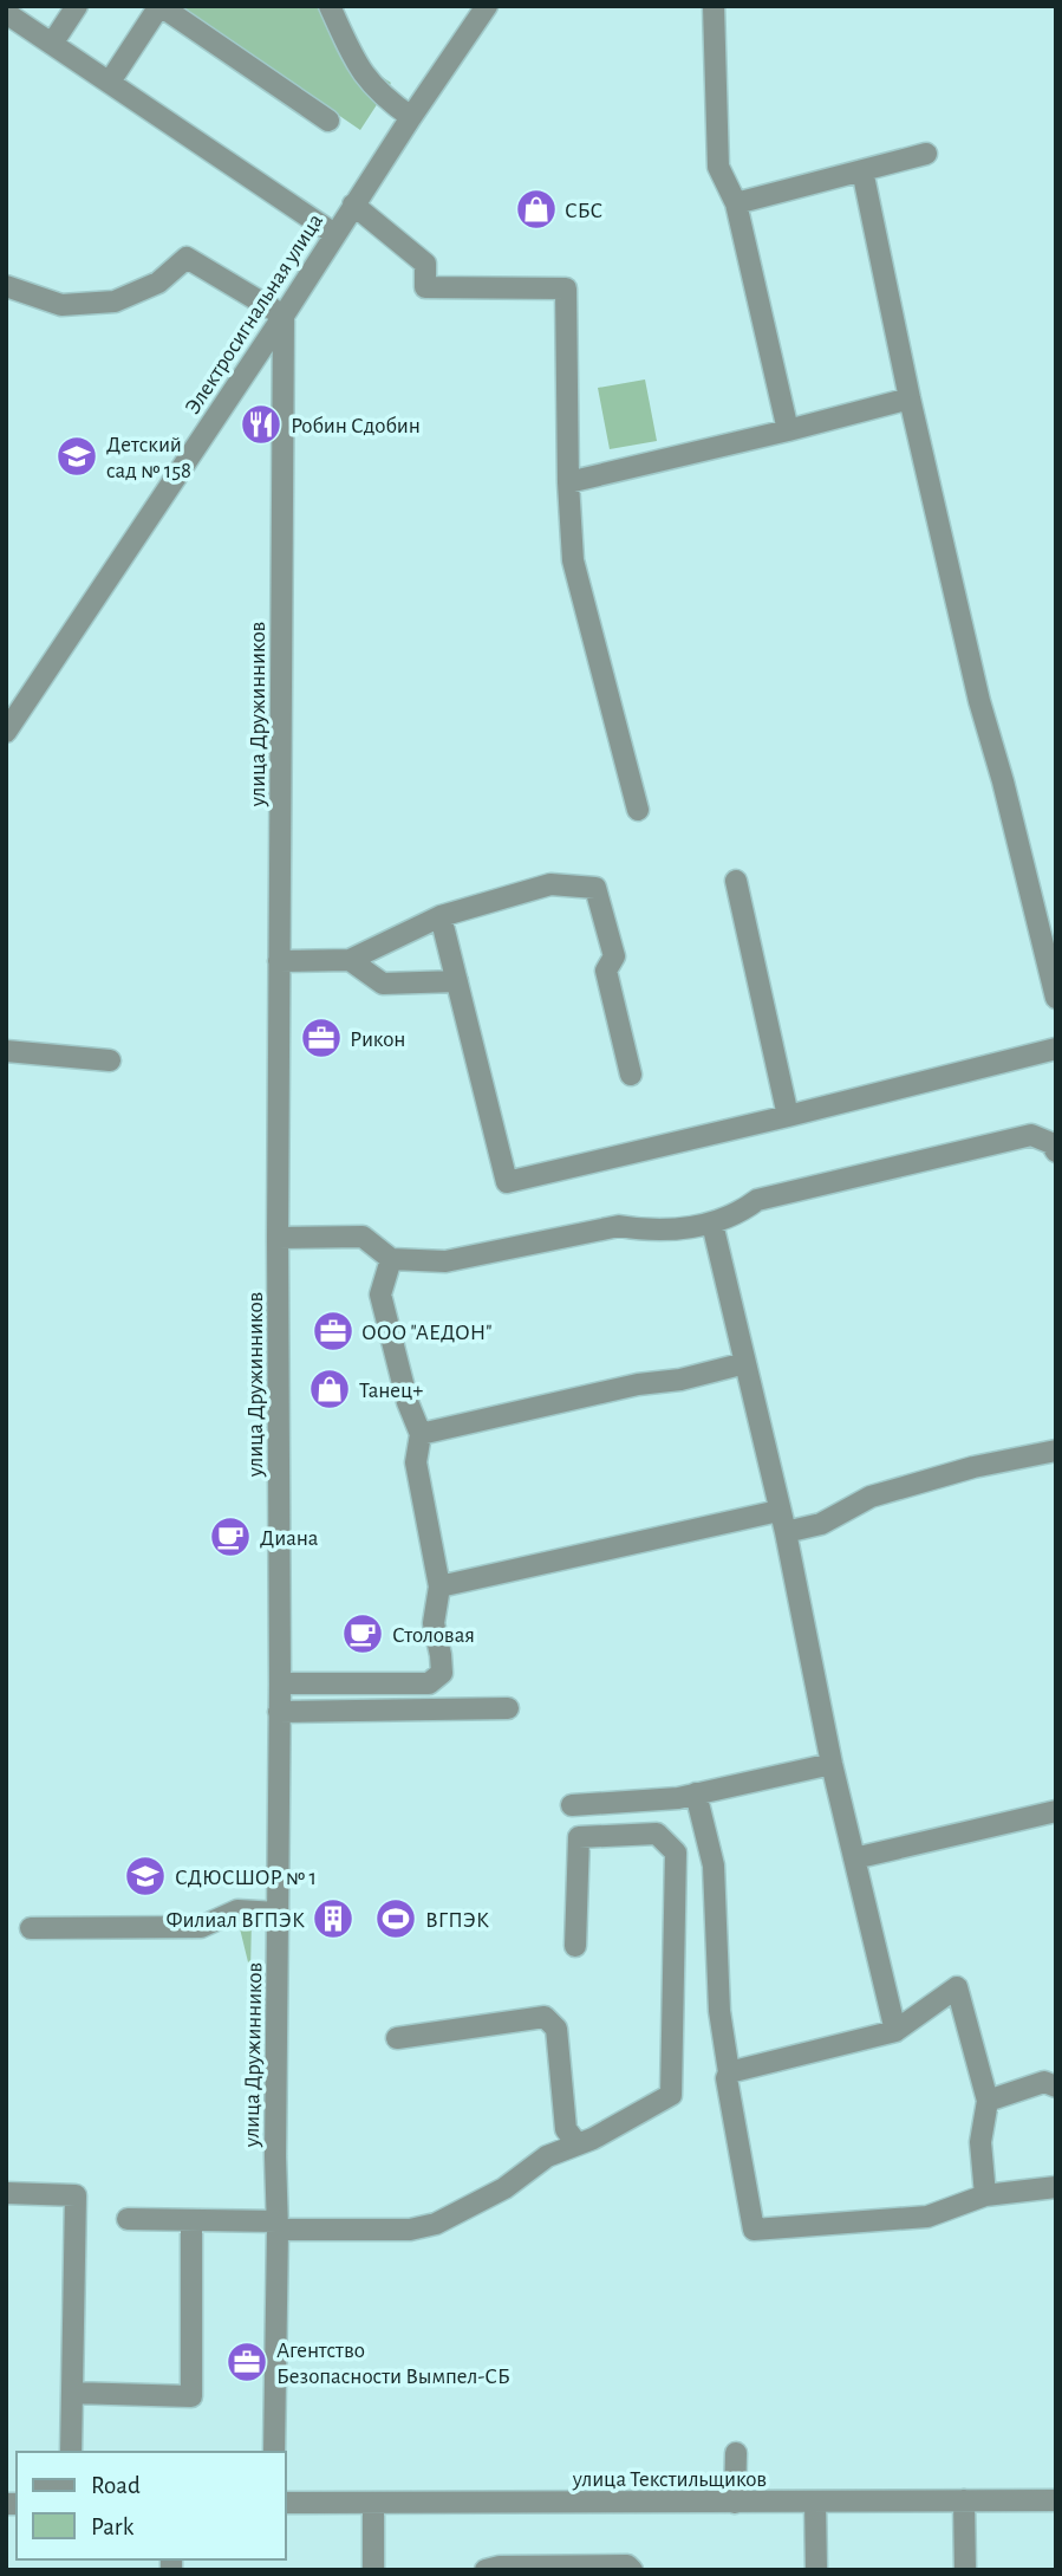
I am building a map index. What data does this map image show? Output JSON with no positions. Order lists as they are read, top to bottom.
{
  "streets": {
    "street": ["Электросигнальная улица", "улица Дружинников", "улица Текстильщиков"]
  },
  "crossings": [
    ["Электросигнальная улица", "улица Дружинников"]
  ],
  "places": {
    "shop": ["СБС", "Танец+"],
    "restaurant": ["Робин Сдобин"],
    "school or university": ["Детский сад № 158", "СДЮСШОР № 1"],
    "office": ["Рикон", "ООО \"АЕДОН\"", "Агентство Безопасности Вымпел-СБ"],
    "cafe": ["Диана", "Столовая"],
    "building": ["Филиал ВГПЭК"],
    "sports": ["ВГПЭК"]
  },
  "legend": ["Road", "Park"]
}
